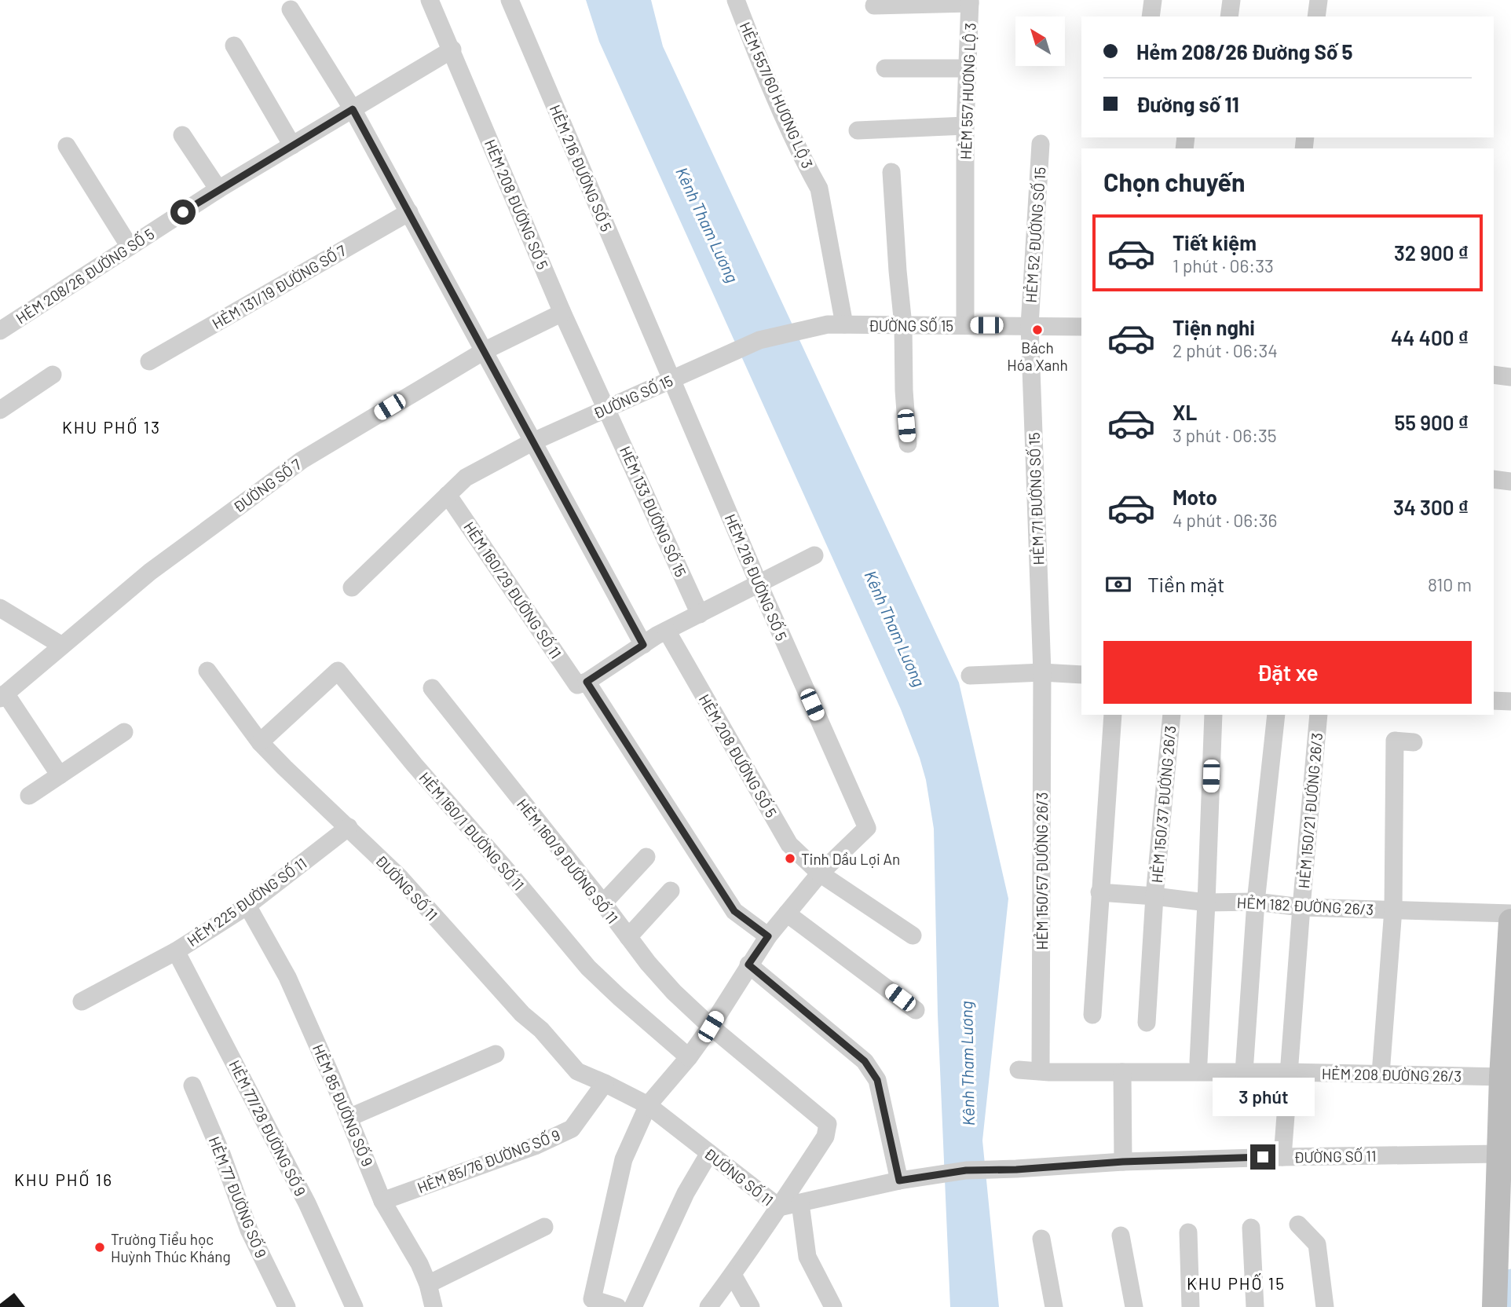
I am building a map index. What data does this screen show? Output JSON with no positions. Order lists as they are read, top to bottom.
{
  "streets": {
    "street": [
      "HẺM 557 HƯƠNG LỘ 3",
      "HẺM 557/60 HƯƠNG LỘ 3",
      "HẺM 216 ĐƯỜNG SỐ 5",
      "HẺM 208 ĐƯỜNG SỐ 5",
      "HẺM 52 ĐƯỜNG SỐ 15",
      "HẺM 208/26 ĐƯỜNG SỐ 5",
      "HẺM 131/19 ĐƯỜNG SỐ 7",
      "ĐƯỜNG SỐ 15",
      "ĐƯỜNG SỐ 7",
      "HẺM 71 ĐƯỜNG SỐ 15",
      "HẺM 133 ĐƯỜNG SỐ 15",
      "HẺM 160/29 ĐƯỜNG SỐ 11",
      "HẺM 150/37 ĐƯỜNG 26/3",
      "HẺM 150/21 ĐƯỜNG 26/3",
      "HẺM 160/1 ĐƯỜNG SỐ 11",
      "HẺM 160/9 ĐƯỜNG SỐ 11",
      "HẺM 150/57 ĐƯỜNG 26/3",
      "ĐƯỜNG SỐ 11",
      "HẺM 225 ĐƯỜNG SỐ 11",
      "HẺM 182 ĐƯỜNG 26/3",
      "HẺM 208 ĐƯỜNG 26/3",
      "HẺM 85 ĐƯỜNG SỐ 9",
      "HẺM 77/28 ĐƯỜNG SỐ 9",
      "HẺM 85/76 ĐƯỜNG SỐ 9",
      "HẺM 77 ĐƯỜNG SỐ 9"
    ]
  },
  "crossings": [
    ["HẺM 557 HƯƠNG LỘ 3", "ĐƯỜNG SỐ 15"],
    ["HẺM 557/60 HƯƠNG LỘ 3", "ĐƯỜNG SỐ 15"],
    ["HẺM 216 ĐƯỜNG SỐ 5", "HẺM 208 ĐƯỜNG SỐ 5"],
    ["HẺM 216 ĐƯỜNG SỐ 5", "ĐƯỜNG SỐ 15"],
    ["HẺM 216 ĐƯỜNG SỐ 5", "HẺM 160/29 ĐƯỜNG SỐ 11"],
    ["HẺM 216 ĐƯỜNG SỐ 5", "HẺM 160/1 ĐƯỜNG SỐ 11"],
    ["HẺM 216 ĐƯỜNG SỐ 5", "HẺM 160/9 ĐƯỜNG SỐ 11"],
    ["HẺM 216 ĐƯỜNG SỐ 5", "ĐƯỜNG SỐ 11"],
    ["HẺM 208 ĐƯỜNG SỐ 5", "HẺM 208/26 ĐƯỜNG SỐ 5"],
    ["HẺM 208 ĐƯỜNG SỐ 5", "ĐƯỜNG SỐ 15"],
    ["HẺM 208 ĐƯỜNG SỐ 5", "ĐƯỜNG SỐ 7"],
    ["HẺM 208 ĐƯỜNG SỐ 5", "HẺM 133 ĐƯỜNG SỐ 15"],
    ["HẺM 52 ĐƯỜNG SỐ 15", "ĐƯỜNG SỐ 15"],
    ["HẺM 52 ĐƯỜNG SỐ 15", "HẺM 71 ĐƯỜNG SỐ 15"],
    ["ĐƯỜNG SỐ 15", "HẺM 71 ĐƯỜNG SỐ 15"],
    ["ĐƯỜNG SỐ 15", "HẺM 133 ĐƯỜNG SỐ 15"],
    ["ĐƯỜNG SỐ 15", "HẺM 160/29 ĐƯỜNG SỐ 11"],
    ["HẺM 71 ĐƯỜNG SỐ 15", "HẺM 150/57 ĐƯỜNG 26/3"],
    ["HẺM 150/37 ĐƯỜNG 26/3", "HẺM 182 ĐƯỜNG 26/3"],
    ["HẺM 150/21 ĐƯỜNG 26/3", "ĐƯỜNG SỐ 11"],
    ["HẺM 150/21 ĐƯỜNG 26/3", "HẺM 182 ĐƯỜNG 26/3"],
    ["HẺM 150/21 ĐƯỜNG 26/3", "HẺM 208 ĐƯỜNG 26/3"],
    ["HẺM 160/1 ĐƯỜNG SỐ 11", "ĐƯỜNG SỐ 11"],
    ["HẺM 160/9 ĐƯỜNG SỐ 11", "ĐƯỜNG SỐ 11"],
    ["HẺM 150/57 ĐƯỜNG 26/3", "HẺM 208 ĐƯỜNG 26/3"],
    ["ĐƯỜNG SỐ 11", "HẺM 225 ĐƯỜNG SỐ 11"],
    ["ĐƯỜNG SỐ 11", "HẺM 85/76 ĐƯỜNG SỐ 9"],
    ["HẺM 225 ĐƯỜNG SỐ 11", "HẺM 85 ĐƯỜNG SỐ 9"],
    ["HẺM 225 ĐƯỜNG SỐ 11", "HẺM 77/28 ĐƯỜNG SỐ 9"],
    ["HẺM 85 ĐƯỜNG SỐ 9", "HẺM 85/76 ĐƯỜNG SỐ 9"]
  ],
  "districts": ["KHU PHỐ 13", "KHU PHỐ 16", "KHU PHỐ 15"],
  "water": ["Kênh Tham Lương"],
  "places": ["Bách Hóa Xanh", "Tinh Dầu Lợi An", "Trường Tiểu học Huỳnh Thúc Kháng"],
  "north": "top left",
  "page": {
    "banner": ["Hẻm 208/26 Đường Số 5", "Đường số 11"],
    "heading": "Chọn chuyến",
    "list": [
      {
        "name": "Tiết kiệm",
        "note": "1 phút · 06:33",
        "value": "32 900 ₫"
      },
      {
        "name": "Tiện nghi",
        "note": "2 phút · 06:34",
        "value": "44 400 ₫"
      },
      {
        "name": "XL",
        "note": "3 phút · 06:35",
        "value": "55 900 ₫"
      },
      {
        "name": "Moto",
        "note": "4 phút · 06:36",
        "value": "34 300 ₫"
      }
    ],
    "pay": ["Tiền mặt", "810 m"],
    "buttons": "Đặt xe",
    "bubble": "3 phút"
  }
}
